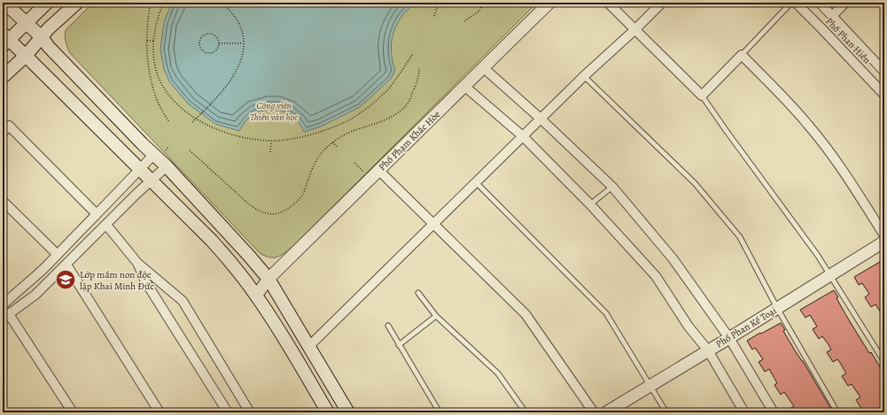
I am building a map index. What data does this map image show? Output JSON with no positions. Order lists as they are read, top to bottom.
{
  "streets": {
    "street": ["Phố Phan Hiền", "Phố Phạm Khắc Hòe", "Phố Phan Kế Toại"]
  },
  "parks": ["Công viên Thiên văn học"],
  "places": {
    "school or university": ["Lớp mầm non độc lập Khai Minh Đức"]
  }
}
